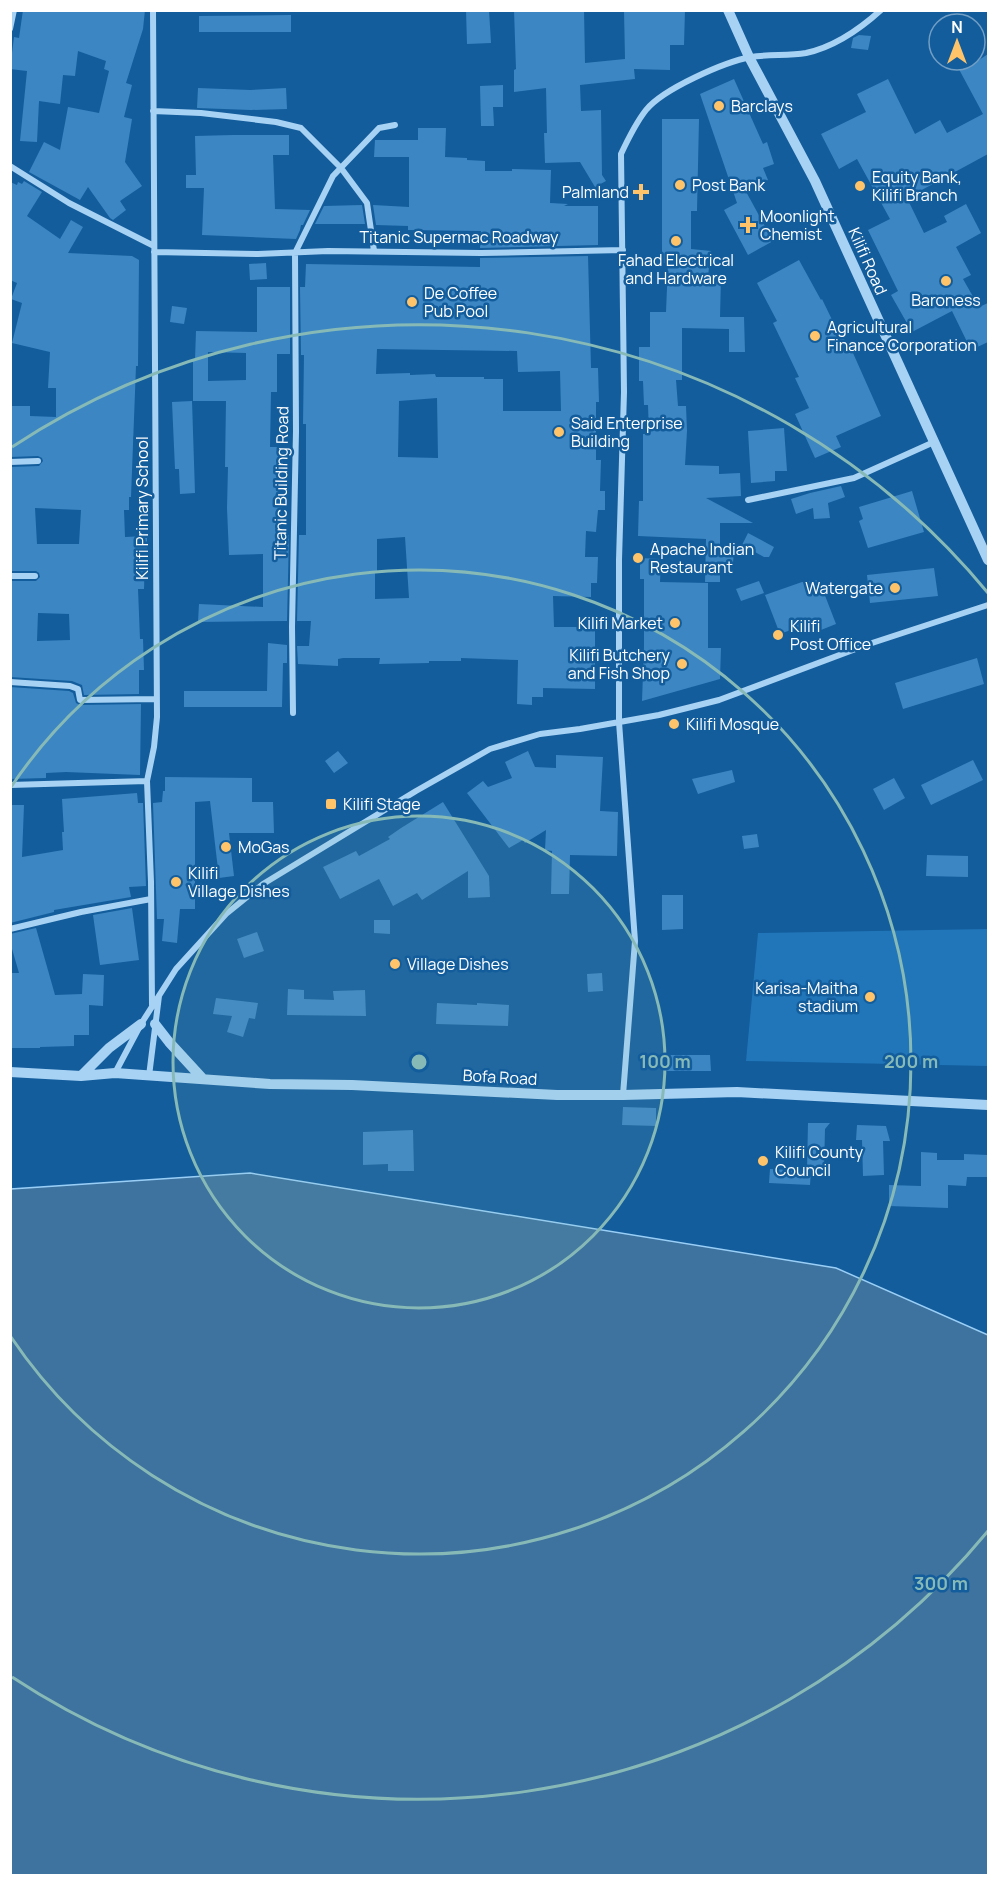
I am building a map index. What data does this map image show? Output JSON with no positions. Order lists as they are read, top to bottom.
{
  "streets": {
    "street": [
      "Titanic Supermac Roadway",
      "Kilifi Road",
      "Titanic Building Road",
      "Kilifi Primary School",
      "Bofa Road"
    ]
  },
  "crossings": [
    ["Titanic Supermac Roadway", "Titanic Building Road"],
    ["Titanic Supermac Roadway", "Kilifi Primary School"]
  ],
  "places": {
    "other": [
      "Barclays",
      "Post Bank",
      "Equity Bank, Kilifi Branch",
      "Fahad Electrical and Hardware",
      "Baroness",
      "De Coffee Pub Pool",
      "Agricultural Finance Corporation",
      "Said Enterprise Building",
      "Apache Indian Restaurant",
      "Watergate",
      "Kilifi Market",
      "Kilifi Post Office",
      "Kilifi Butchery and Fish Shop",
      "Kilifi Mosque",
      "MoGas",
      "Kilifi Village Dishes",
      "Village Dishes",
      "Karisa-Maitha stadium",
      "Kilifi County Council"
    ],
    "health": ["Palmland", "Moonlight Chemist"],
    "transit": ["Kilifi Stage"]
  },
  "north": "top",
  "rings": ["100 m", "200 m", "300 m"]
}
